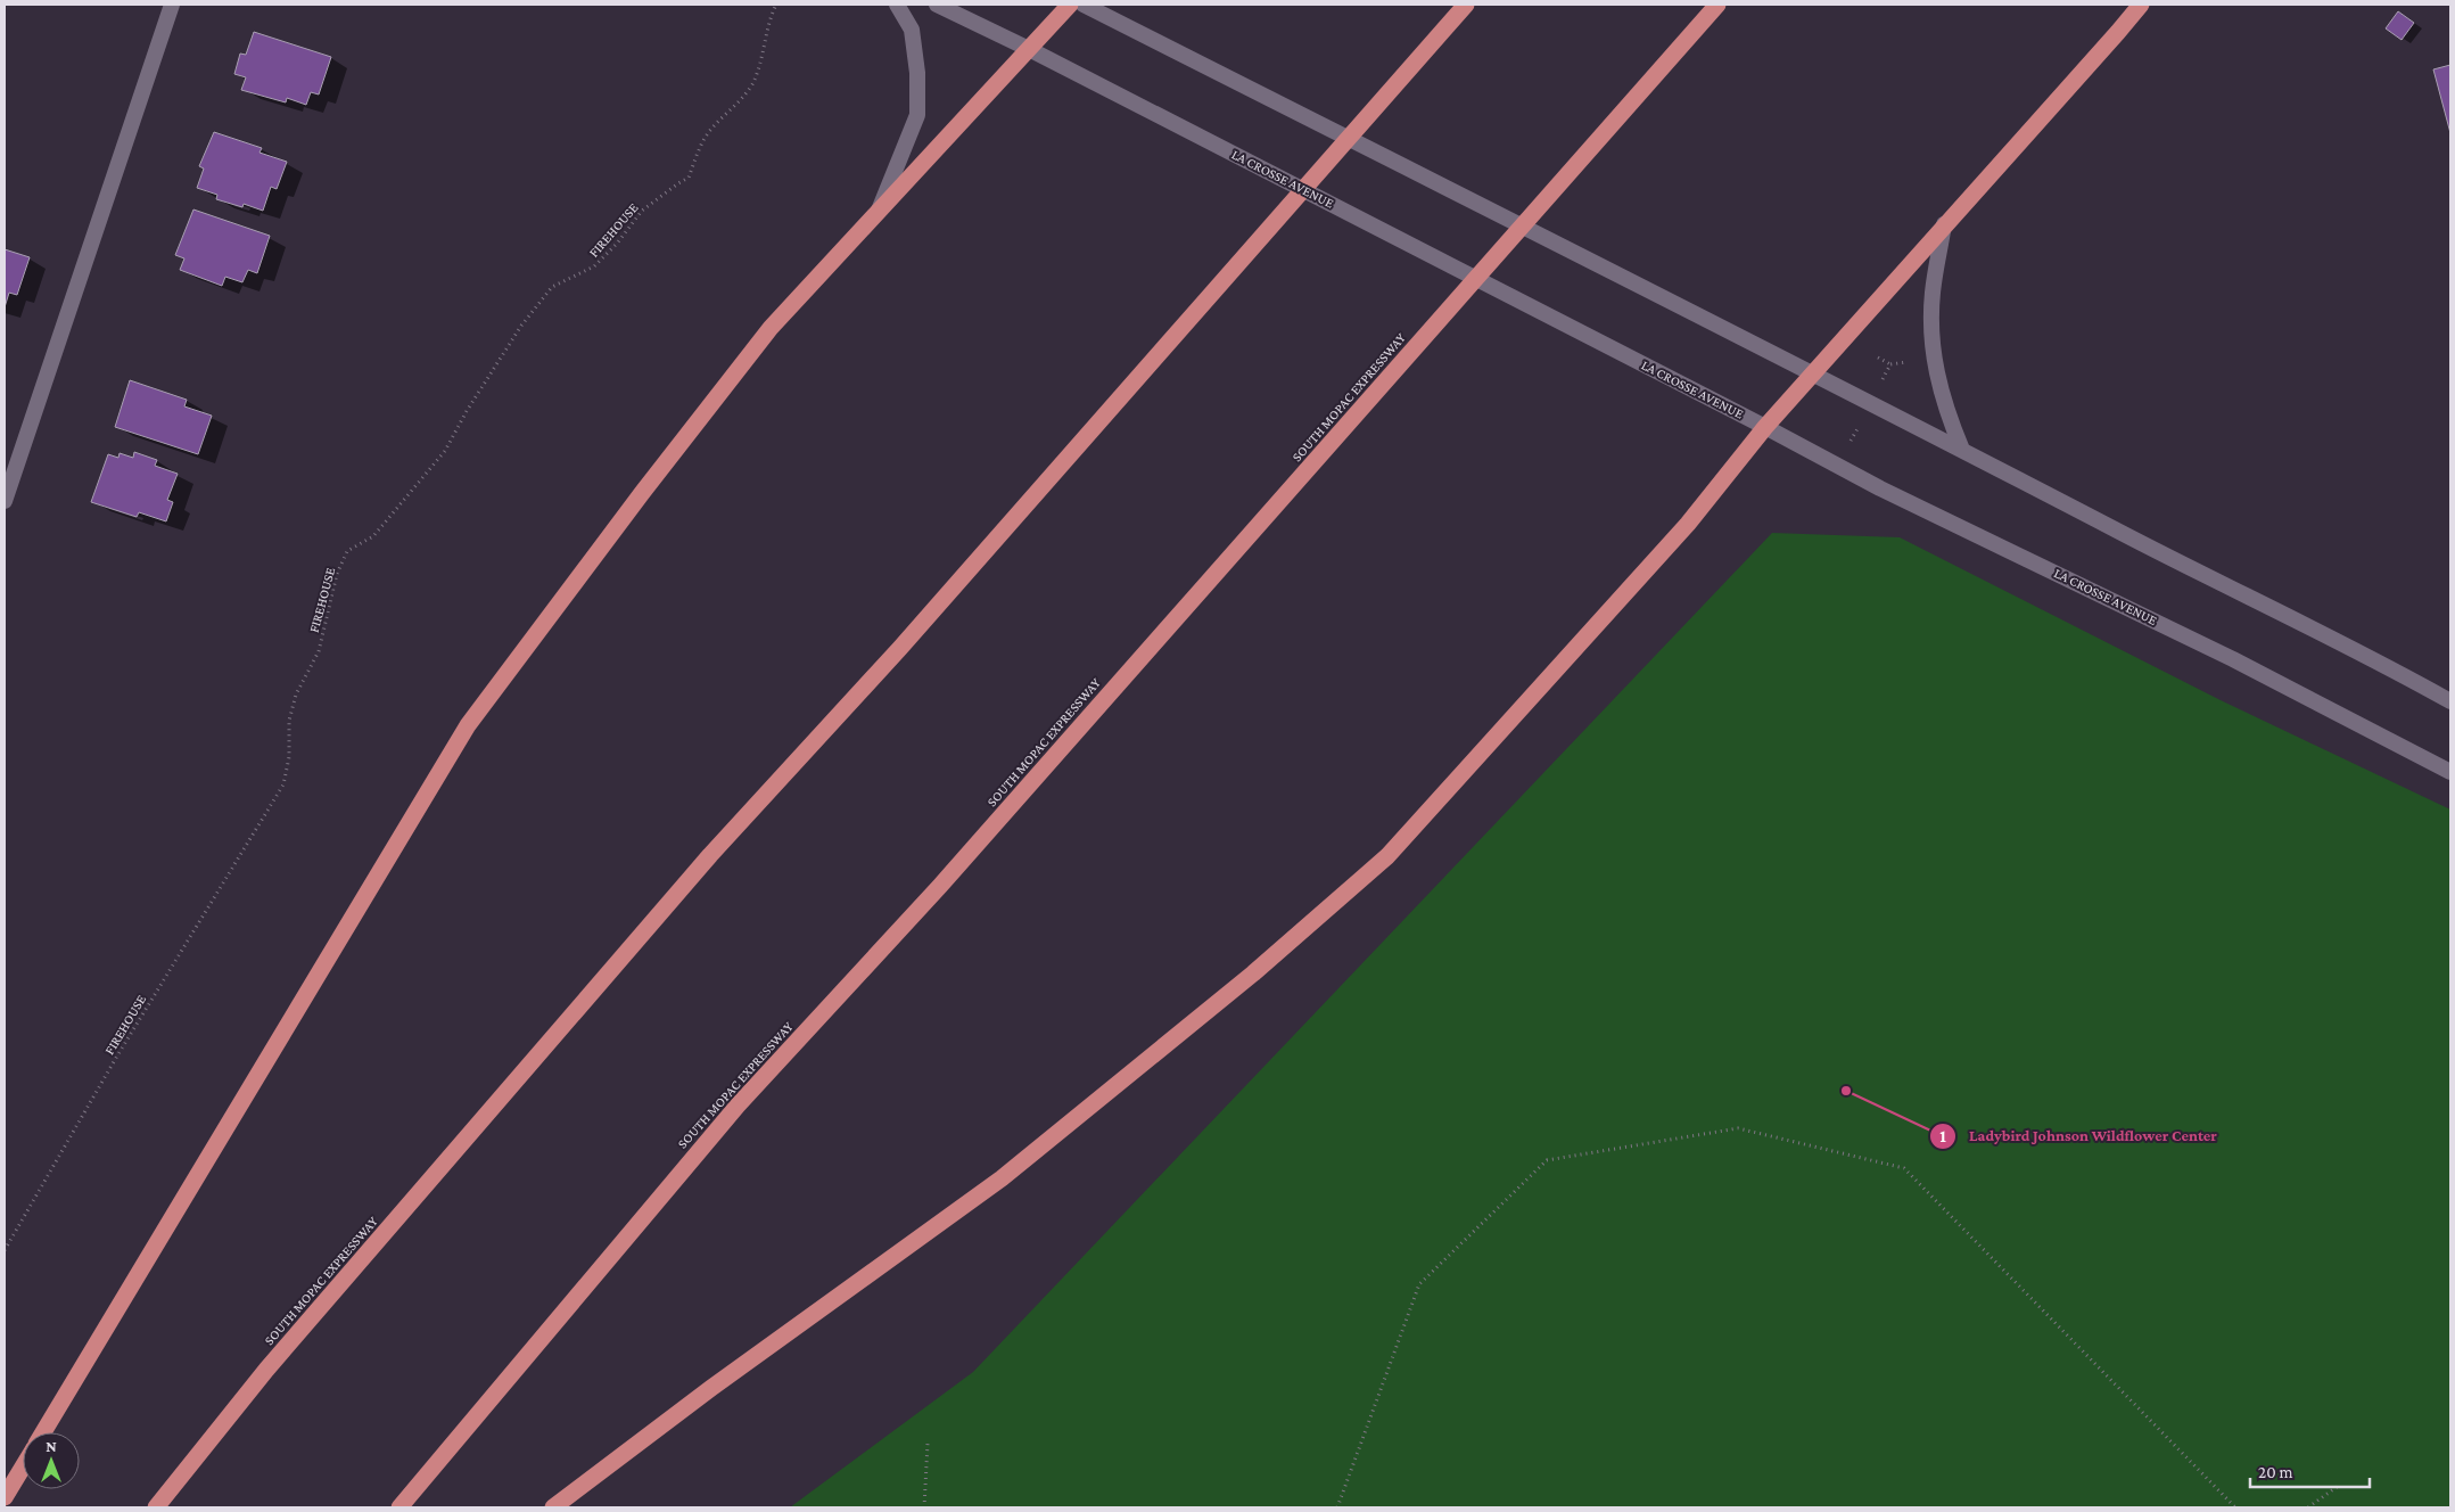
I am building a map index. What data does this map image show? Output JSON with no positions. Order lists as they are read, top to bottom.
{
  "streets": {
    "highway": ["SOUTH MOPAC EXPRESSWAY"],
    "street": ["LA CROSSE AVENUE"],
    "path": ["FIREHOUSE"]
  },
  "places": ["Ladybird Johnson Wildflower Center"],
  "scale_bar": "20 m",
  "north": "top"
}
